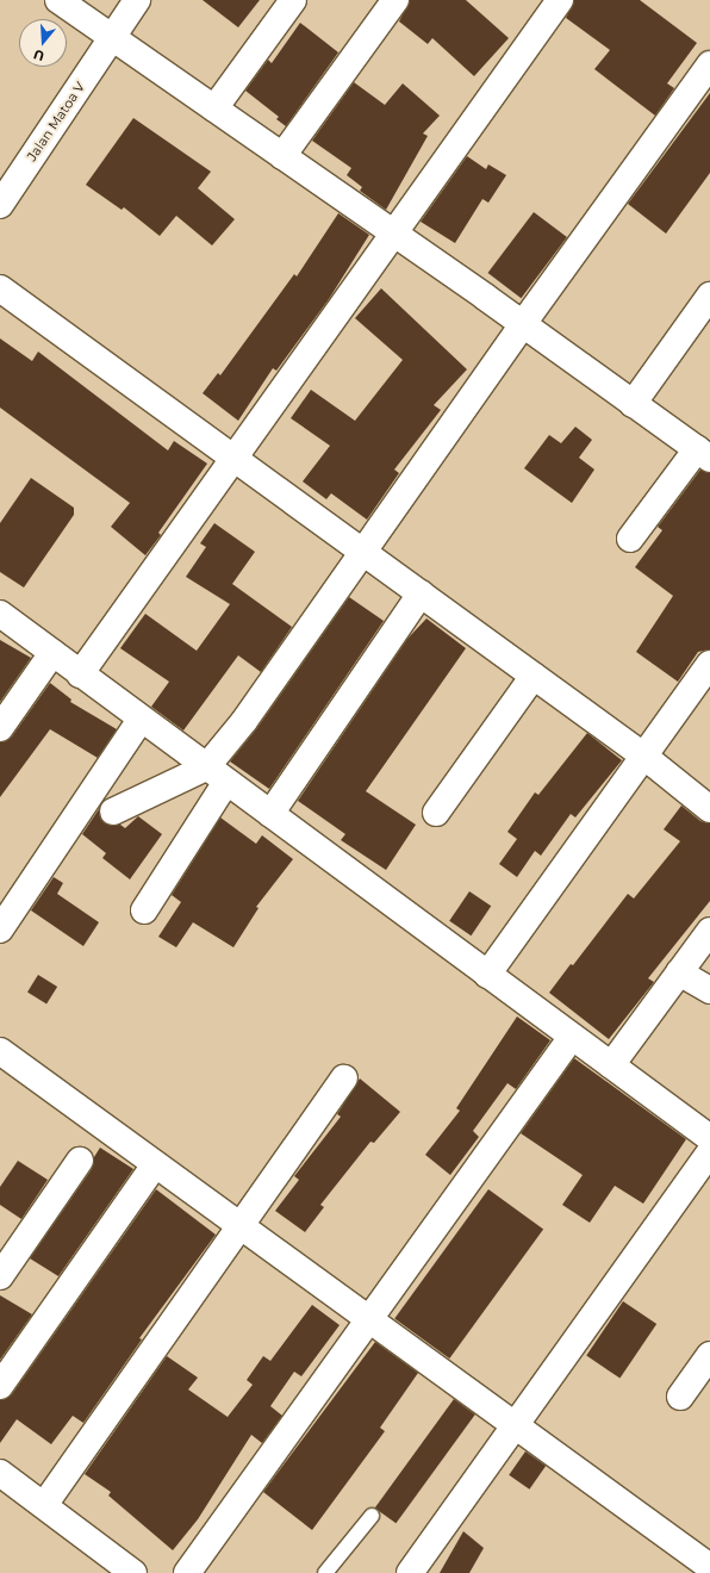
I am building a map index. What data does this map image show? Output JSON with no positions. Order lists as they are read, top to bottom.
{
  "streets": {
    "street": ["Jalan Matoa V"]
  },
  "north": "bottom"
}
